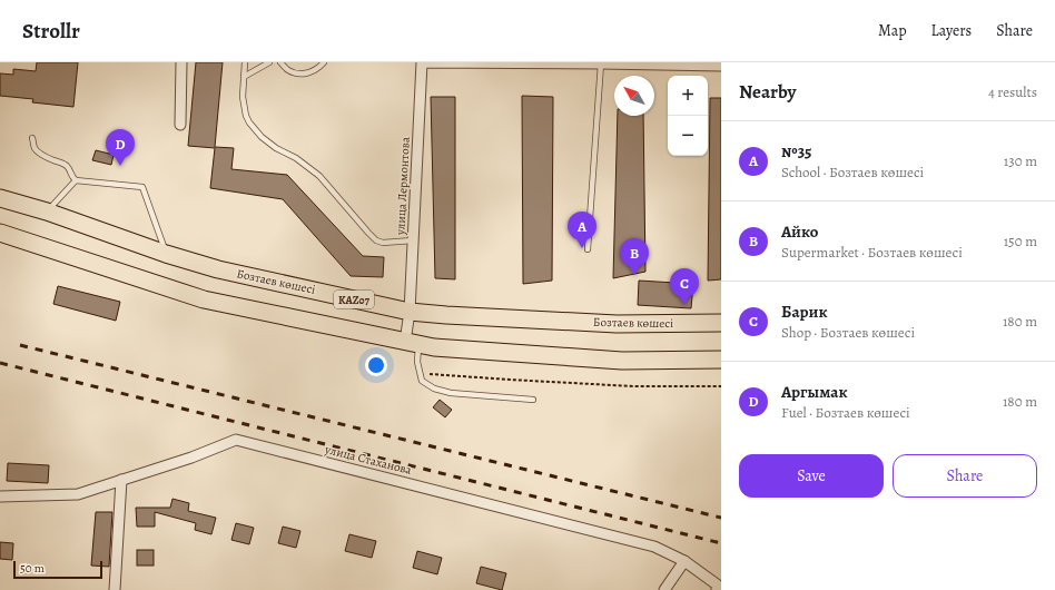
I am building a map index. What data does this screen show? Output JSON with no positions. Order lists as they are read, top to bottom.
{
  "streets": {
    "highway": ["Бозтаев көшесі", "KAZ07"],
    "street": ["улица Лермонтова", "улица Стаханова"]
  },
  "crossings": [
    ["улица Лермонтова", "Бозтаев көшесі"],
    ["улица Лермонтова", "KAZ07"]
  ],
  "scale_bar": "50 m",
  "north": "top left",
  "page": {
    "header": "Strollr",
    "nav": ["Map", "Layers", "Share"],
    "heading": ["Nearby", "4 results"],
    "map_buttons": ["+", "−"],
    "list": [
      {
        "mark": "A",
        "name": "№35",
        "note": "School · Бозтаев көшесі",
        "value": "130 m"
      },
      {
        "mark": "B",
        "name": "Айко",
        "note": "Supermarket · Бозтаев көшесі",
        "value": "150 m"
      },
      {
        "mark": "C",
        "name": "Барик",
        "note": "Shop · Бозтаев көшесі",
        "value": "180 m"
      },
      {
        "mark": "D",
        "name": "Аргымак",
        "note": "Fuel · Бозтаев көшесі",
        "value": "180 m"
      }
    ],
    "pins": [
      "D",
      "A",
      "B",
      "C"
    ],
    "buttons": ["Save", "Share"],
    "scale": "50 m"
  }
}
